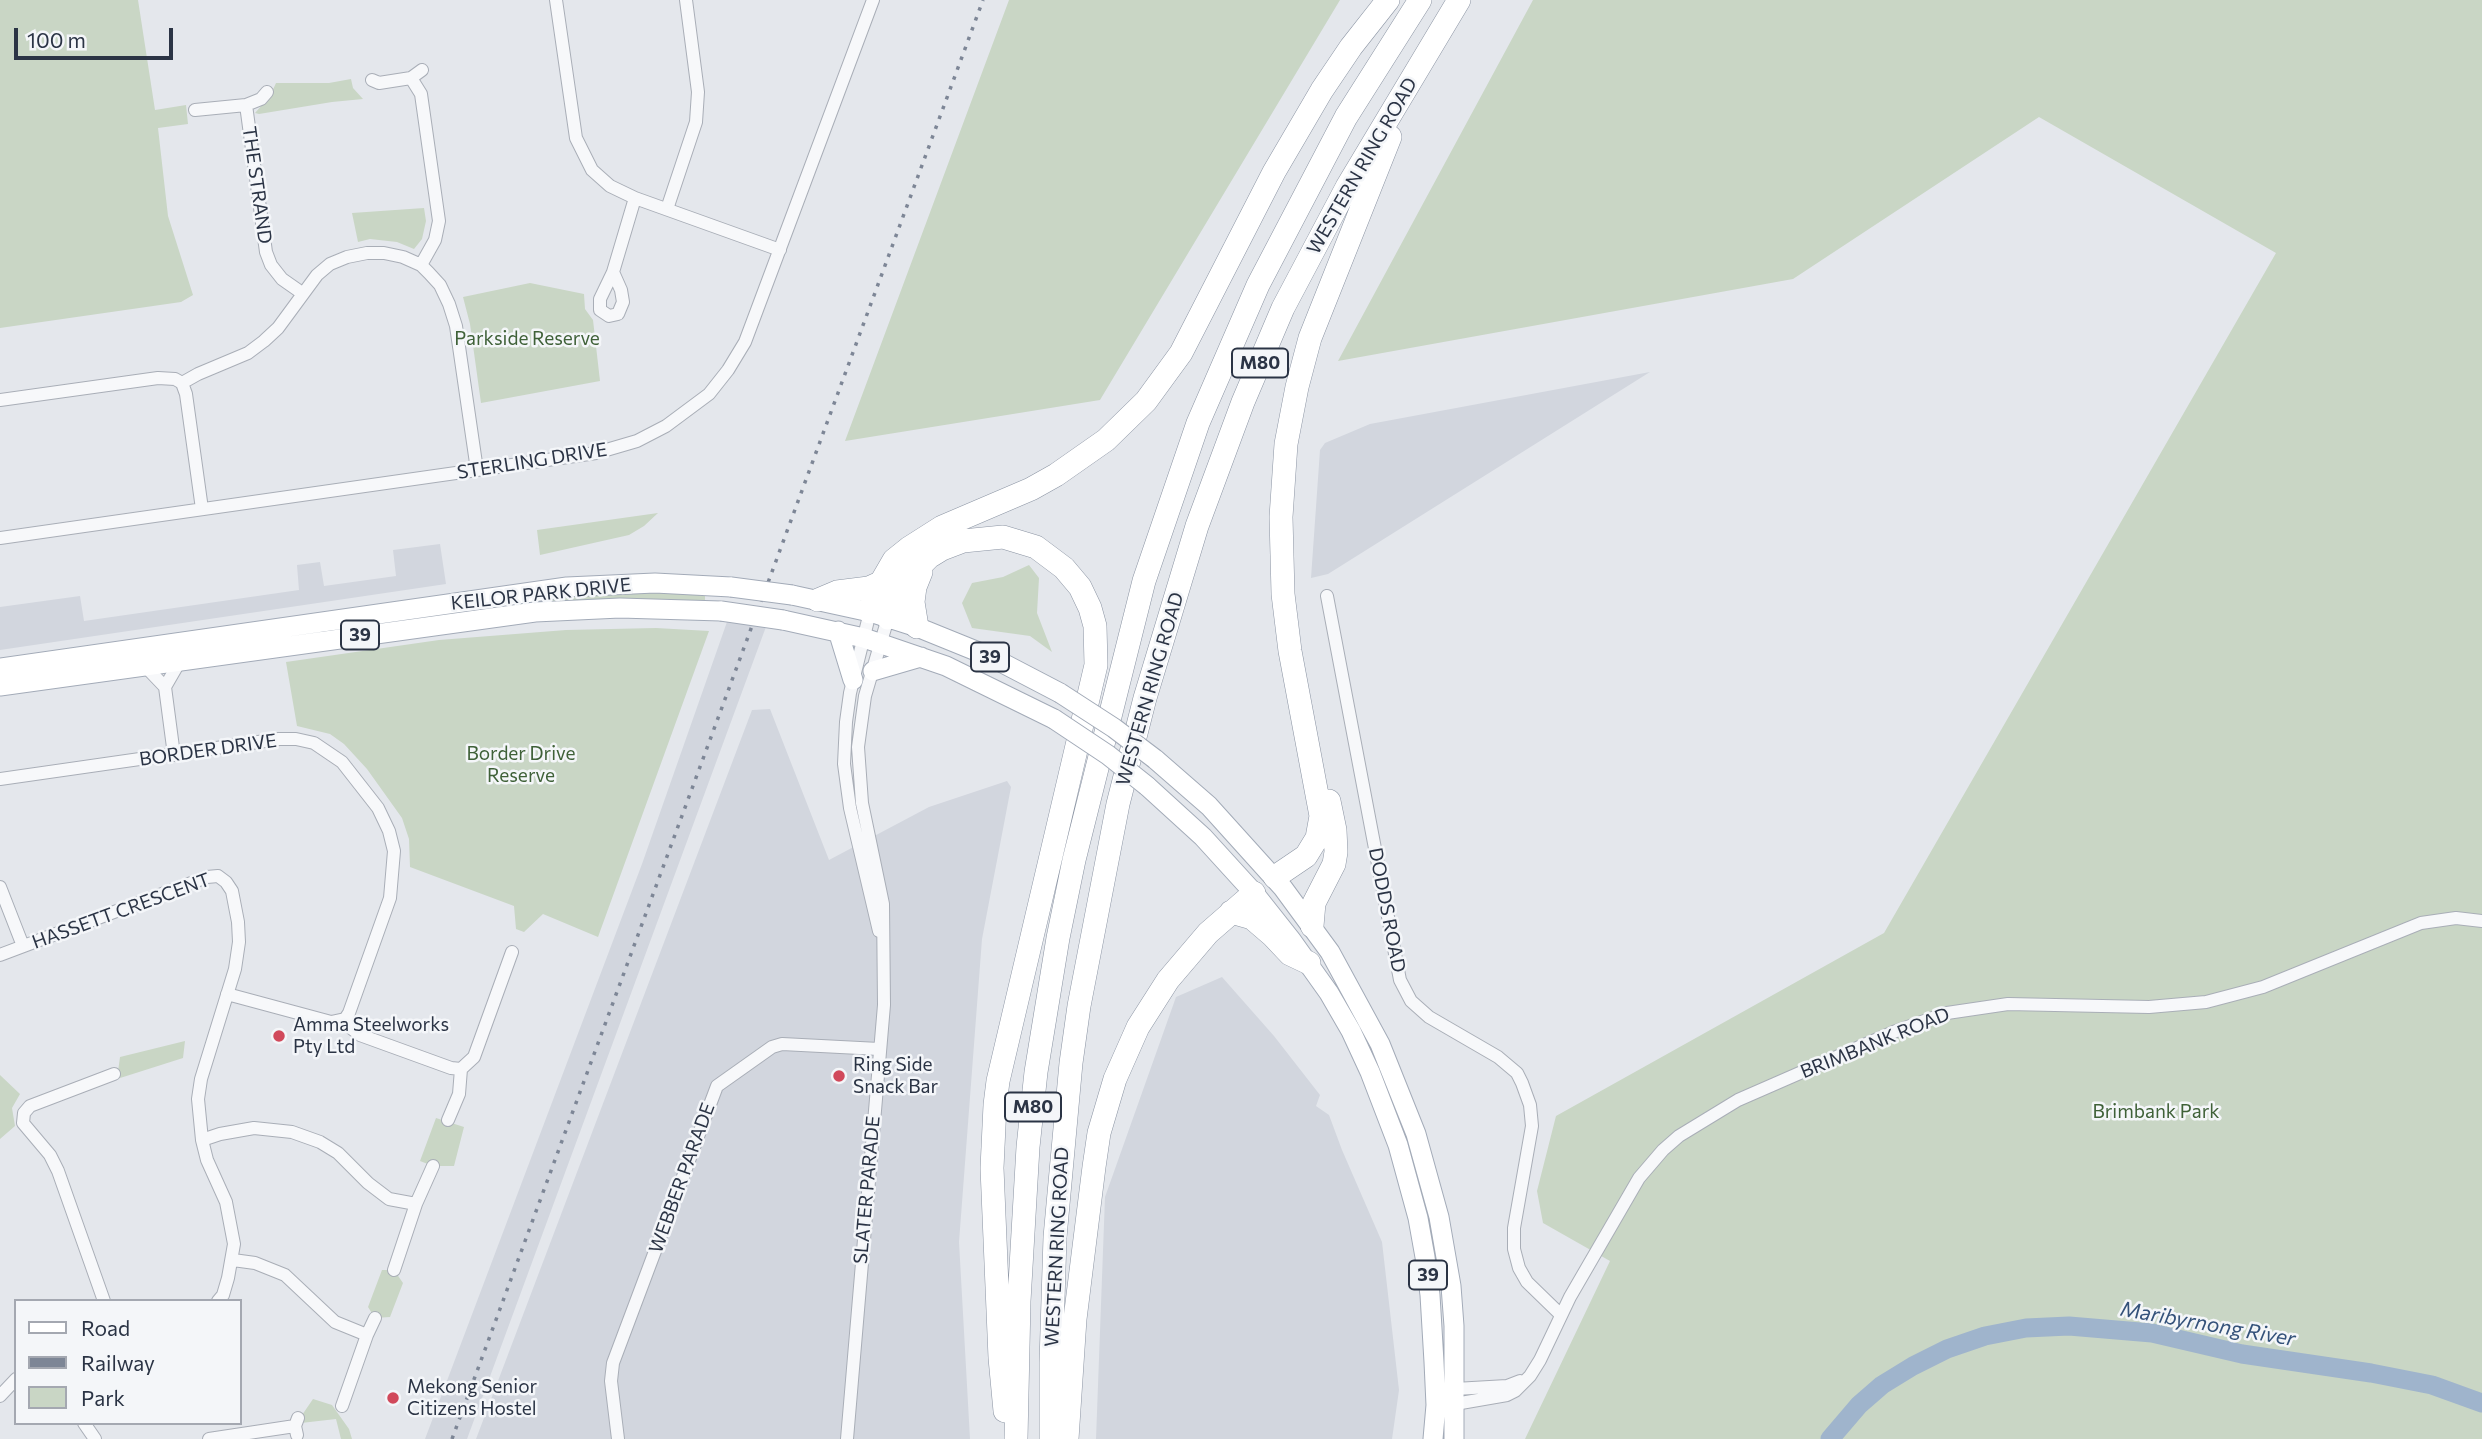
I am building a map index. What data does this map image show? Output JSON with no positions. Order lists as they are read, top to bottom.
{
  "streets": {
    "highway": ["WESTERN RING ROAD", "M80"],
    "main road": ["KEILOR PARK DRIVE", "39"],
    "street": [
      "THE STRAND",
      "STERLING DRIVE",
      "BORDER DRIVE",
      "DODDS ROAD",
      "HASSETT CRESCENT",
      "BRIMBANK ROAD",
      "WEBBER PARADE",
      "SLATER PARADE"
    ]
  },
  "crossings": [
    ["KEILOR PARK DRIVE", "BRIMBANK ROAD"],
    ["KEILOR PARK DRIVE", "SLATER PARADE"],
    ["DODDS ROAD", "BRIMBANK ROAD"],
    ["WEBBER PARADE", "SLATER PARADE"]
  ],
  "water": ["Maribyrnong River"],
  "parks": ["Parkside Reserve", "Border Drive Reserve", "Brimbank Park"],
  "places": ["Amma Steelworks Pty Ltd", "Ring Side Snack Bar", "Mekong Senior Citizens Hostel"],
  "legend": ["Road", "Railway", "Park"],
  "scale_bar": "100 m"
}
